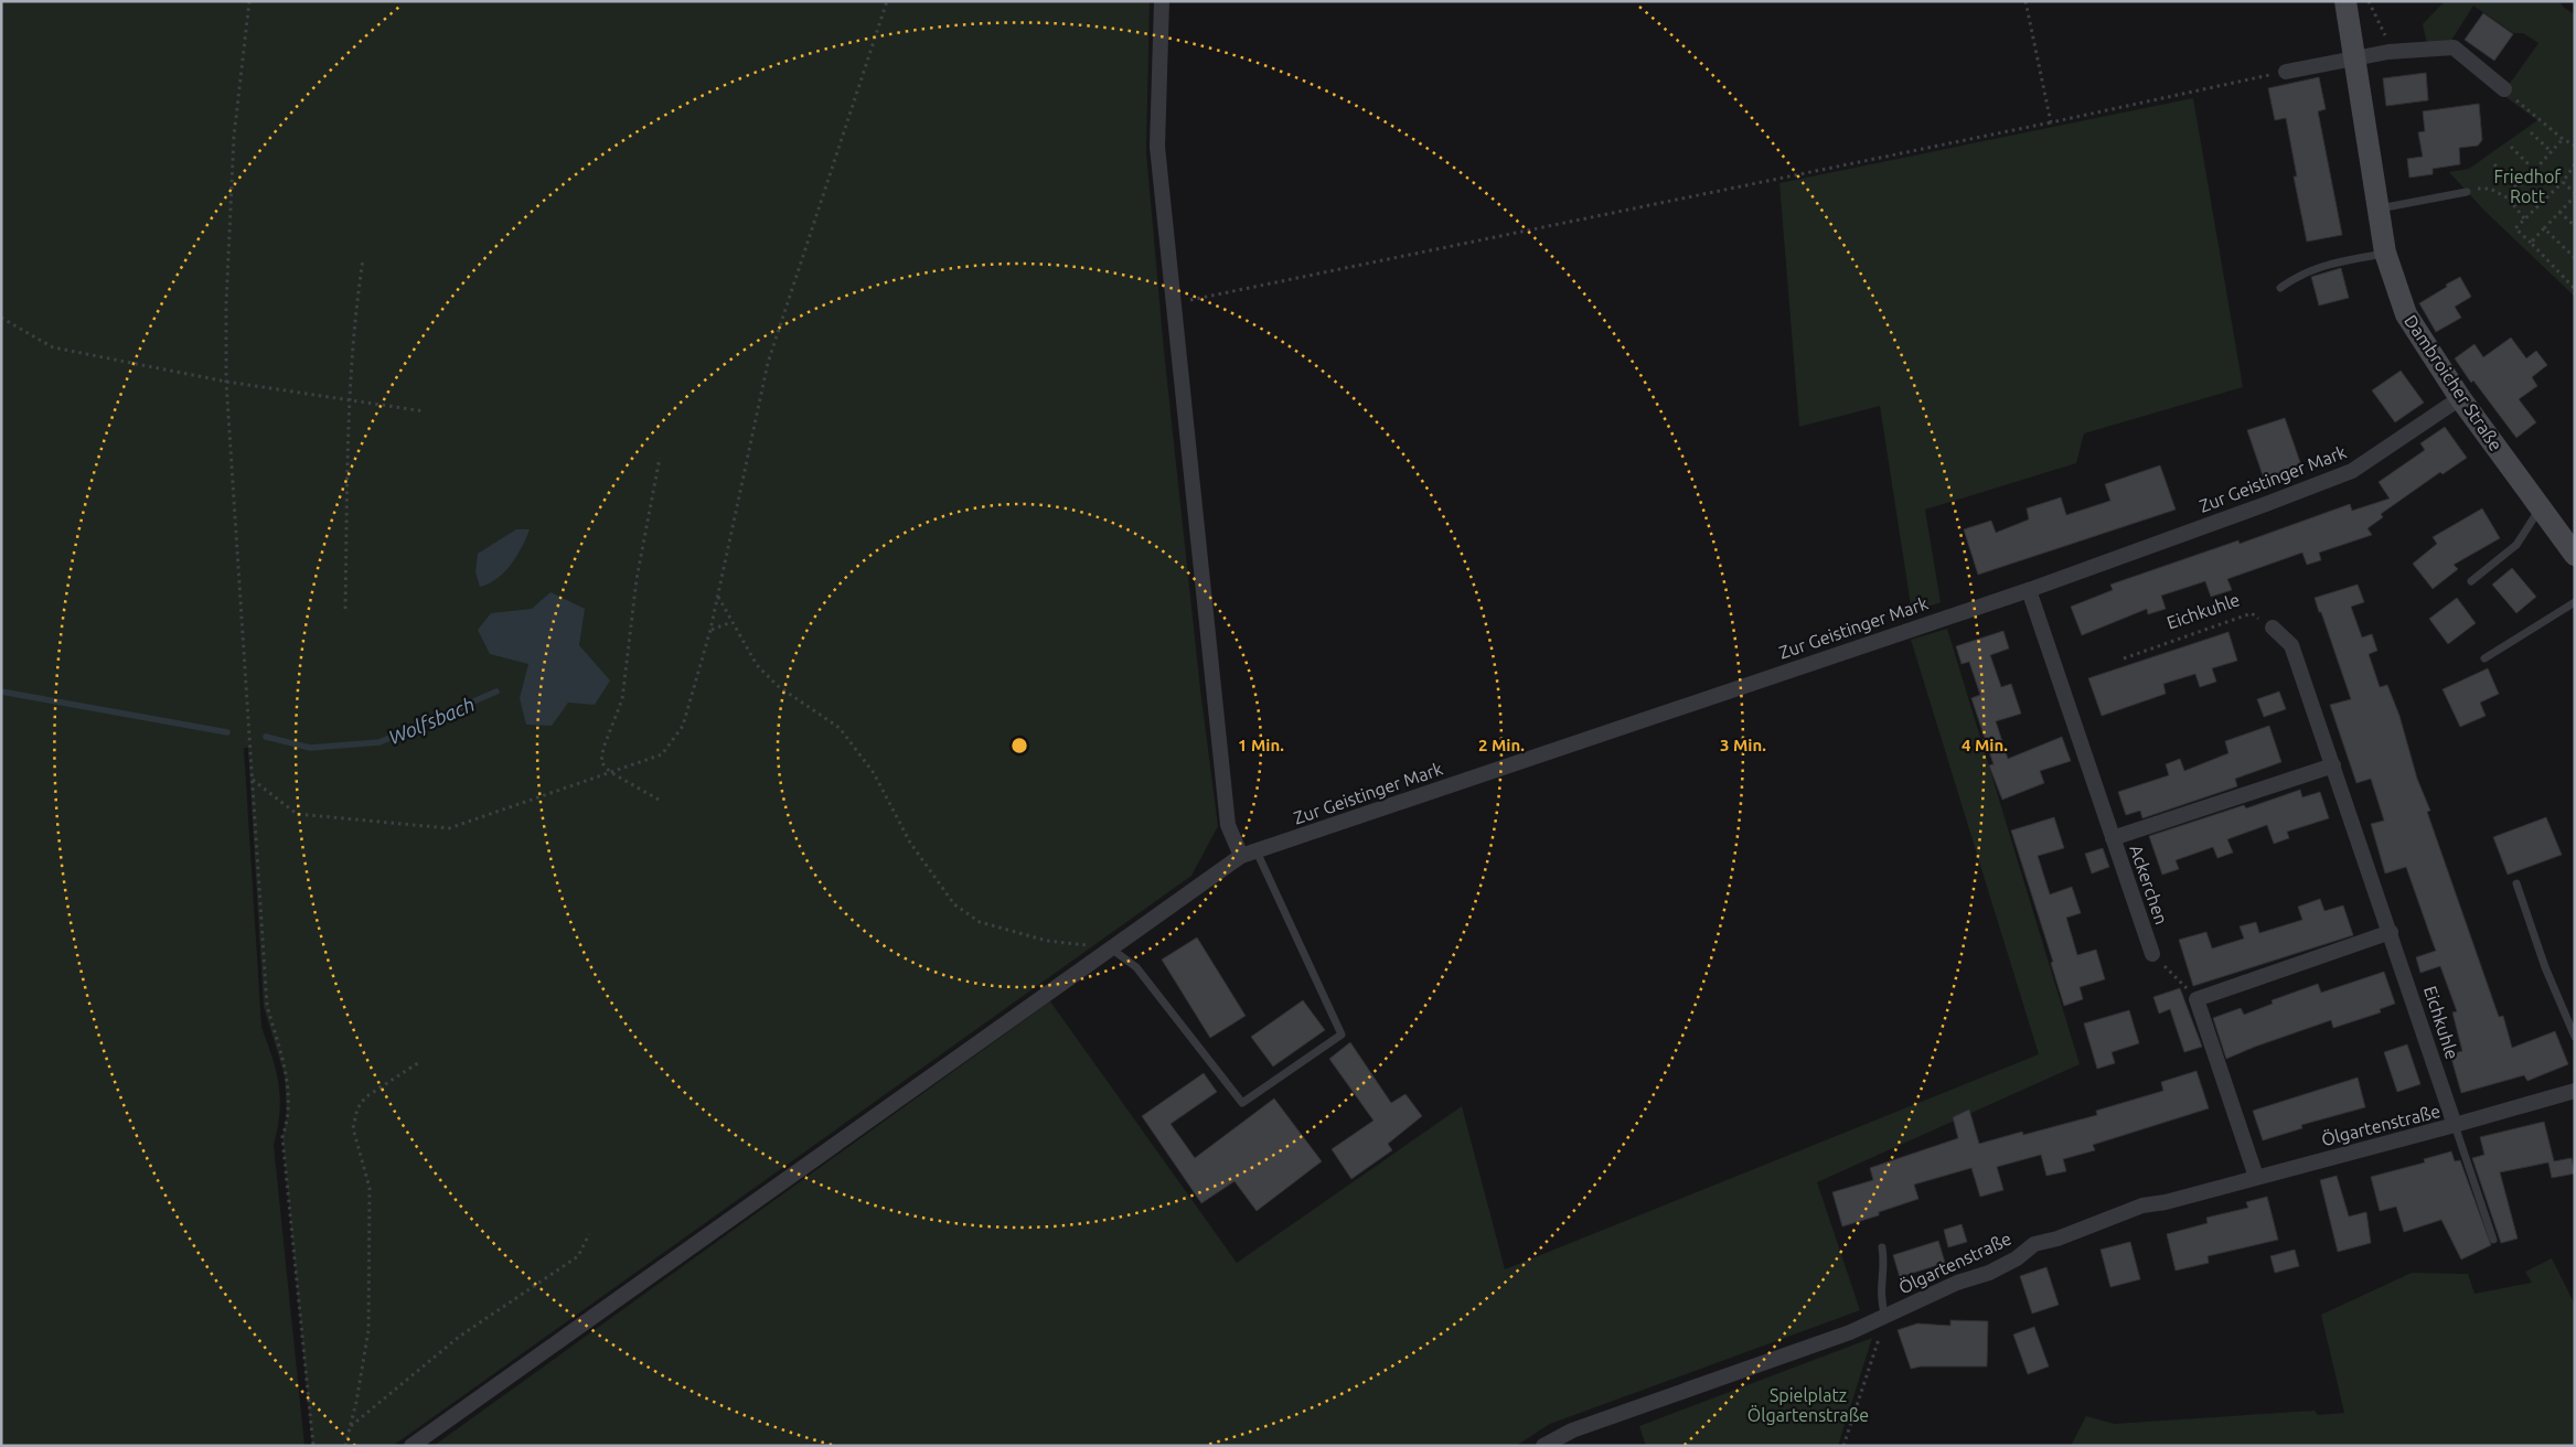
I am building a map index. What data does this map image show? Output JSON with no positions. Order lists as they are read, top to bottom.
{
  "streets": {
    "street": [
      "Dambroicher Straße",
      "Zur Geistinger Mark",
      "Eichkuhle",
      "Ackerchen",
      "Ölgartenstraße"
    ]
  },
  "crossings": [
    ["Dambroicher Straße", "Zur Geistinger Mark"],
    ["Zur Geistinger Mark", "Ackerchen"],
    ["Eichkuhle", "Ölgartenstraße"]
  ],
  "water": ["Wolfsbach"],
  "parks": ["Friedhof Rott", "Spielplatz Ölgartenstraße"],
  "rings": [
    "1 Min.",
    "2 Min.",
    "3 Min.",
    "4 Min."
  ]
}
